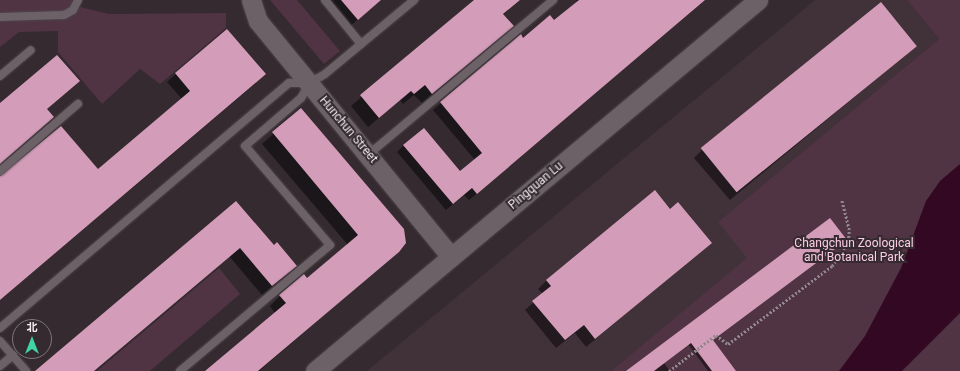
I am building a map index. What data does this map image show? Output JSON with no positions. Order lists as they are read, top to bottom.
{
  "streets": {
    "street": ["Hunchun Street", "Pingquan Lu"]
  },
  "crossings": [
    ["Hunchun Street", "Pingquan Lu"]
  ],
  "parks": ["Changchun Zoological and Botanical Park"],
  "north": "top"
}
